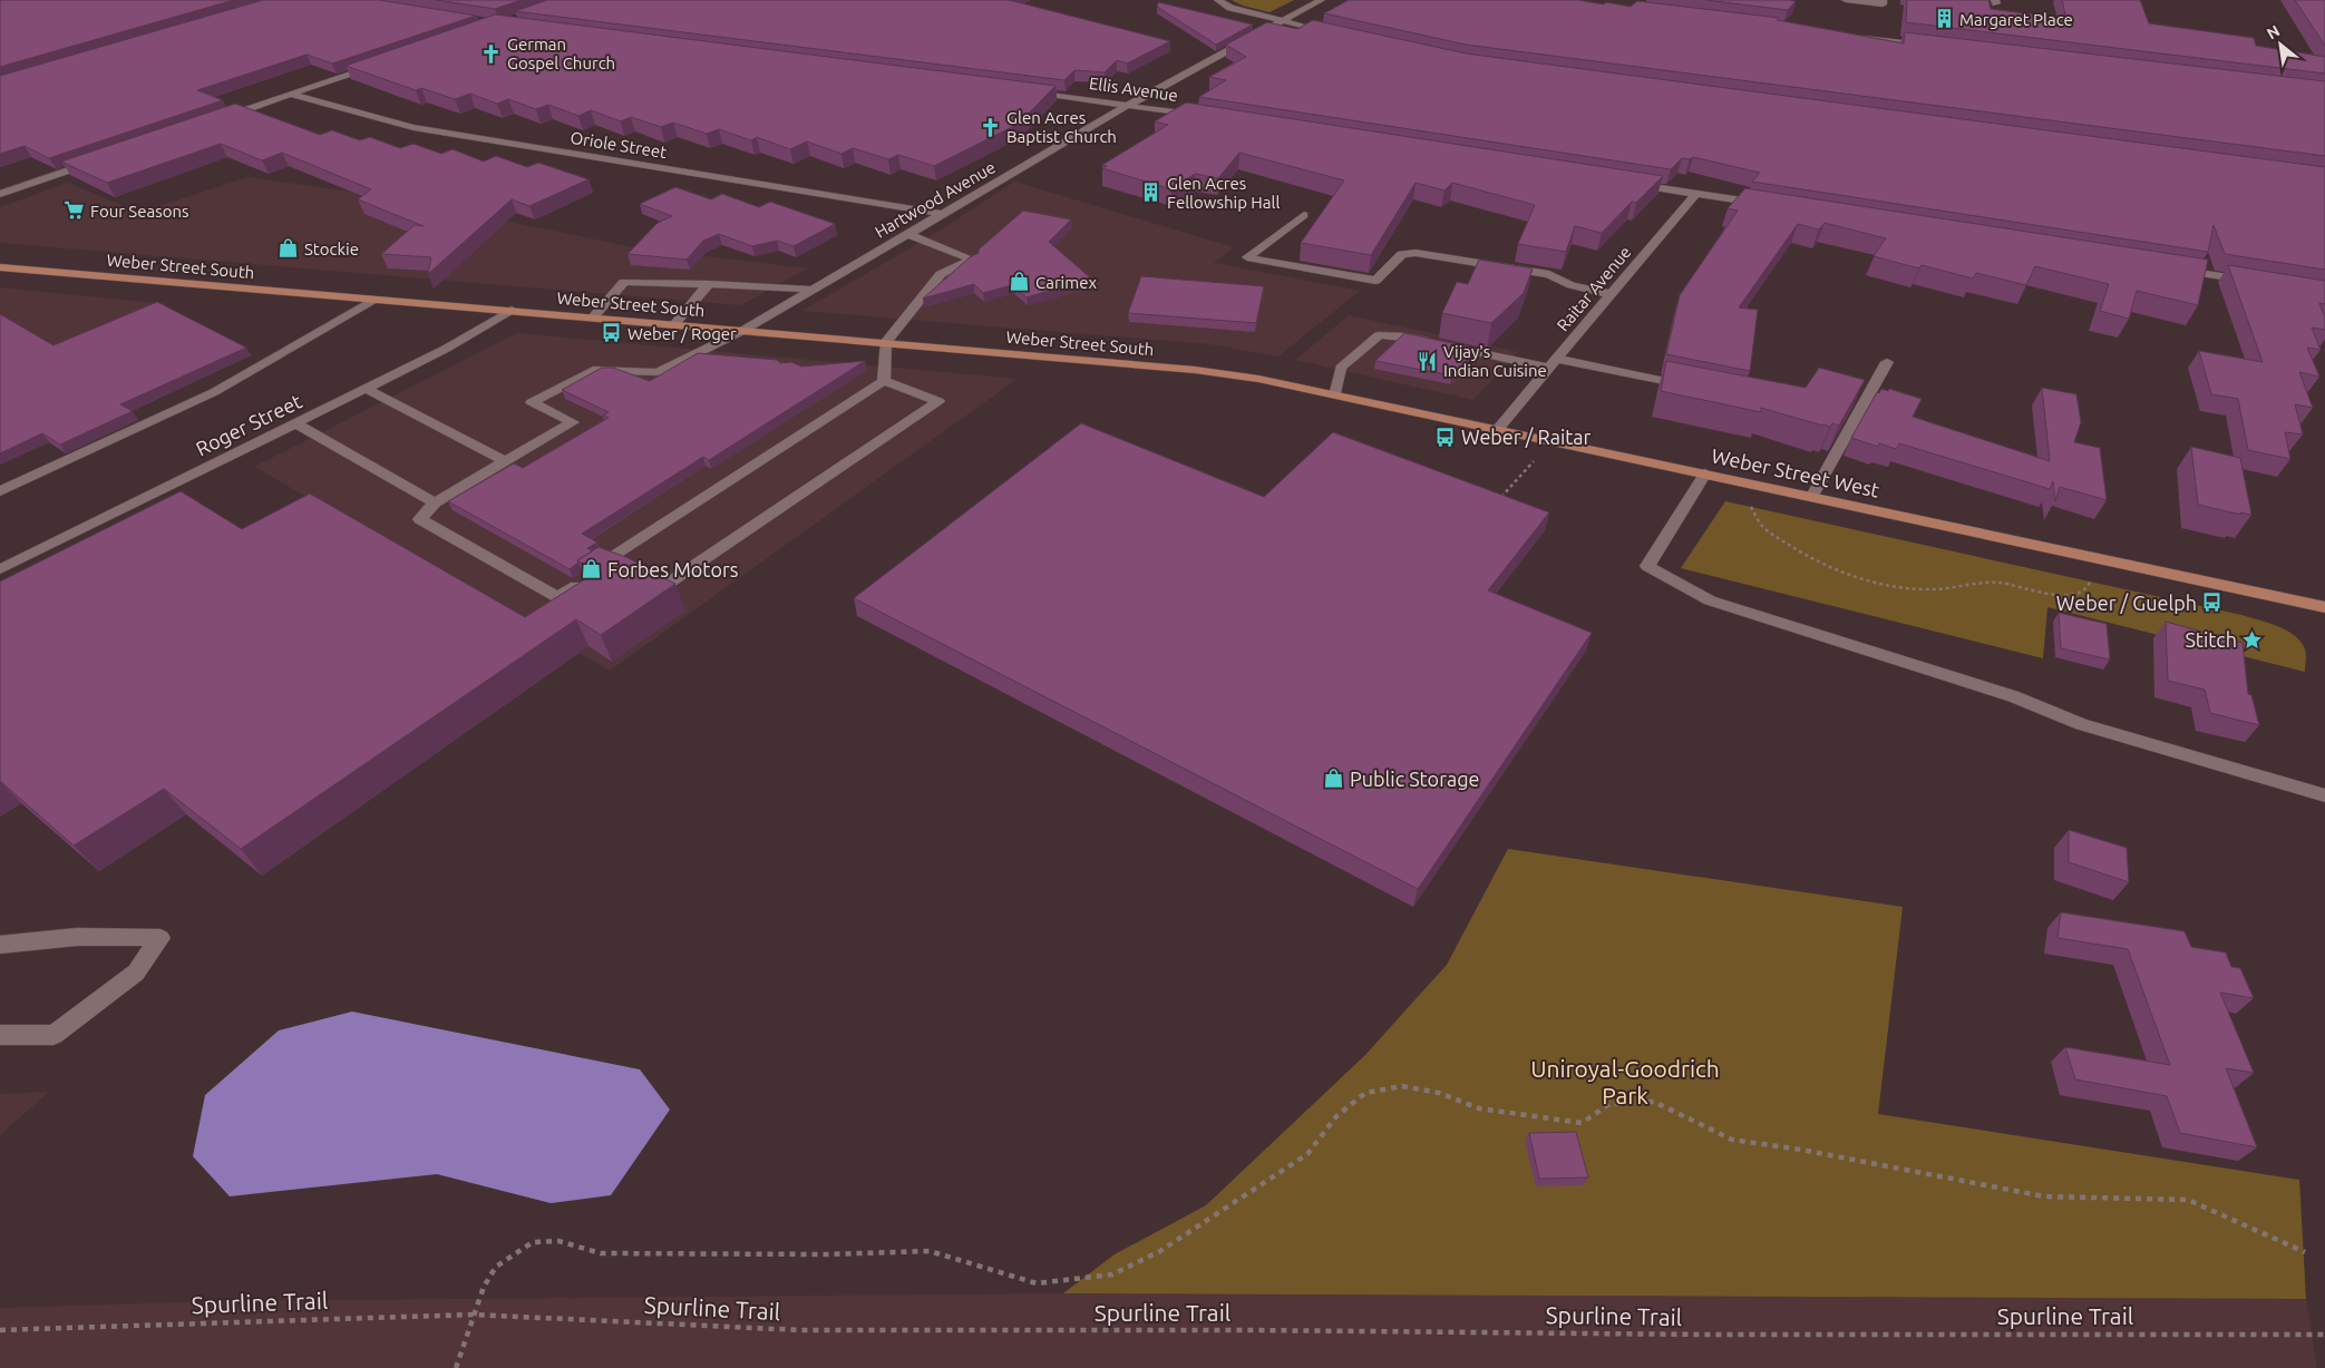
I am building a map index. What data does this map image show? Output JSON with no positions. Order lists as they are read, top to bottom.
{
  "streets": {
    "main road": ["Weber Street South", "Weber Street West"],
    "street": [
      "Ellis Avenue",
      "Oriole Street",
      "Hartwood Avenue",
      "Raitar Avenue",
      "Roger Street"
    ],
    "path": ["Spurline Trail"]
  },
  "crossings": [
    ["Ellis Avenue", "Hartwood Avenue"],
    ["Oriole Street", "Hartwood Avenue"],
    ["Hartwood Avenue", "Weber Street South"],
    ["Weber Street South", "Roger Street"],
    ["Weber Street South", "Weber Street West"],
    ["Raitar Avenue", "Weber Street West"]
  ],
  "parks": ["Uniroyal-Goodrich Park"],
  "places": {
    "building": ["Margaret Place", "Glen Acres Fellowship Hall"],
    "church": ["German Gospel Church", "Glen Acres Baptist Church"],
    "supermarket": ["Four Seasons"],
    "shop": [
      "Stockie",
      "Carimex",
      "Forbes Motors",
      "Public Storage"
    ],
    "bus stop": ["Weber / Roger", "Weber / Raitar", "Weber / Guelph"],
    "restaurant": ["Vijay's Indian Cuisine"],
    "place": ["Stitch"]
  },
  "north": "top left"
}
